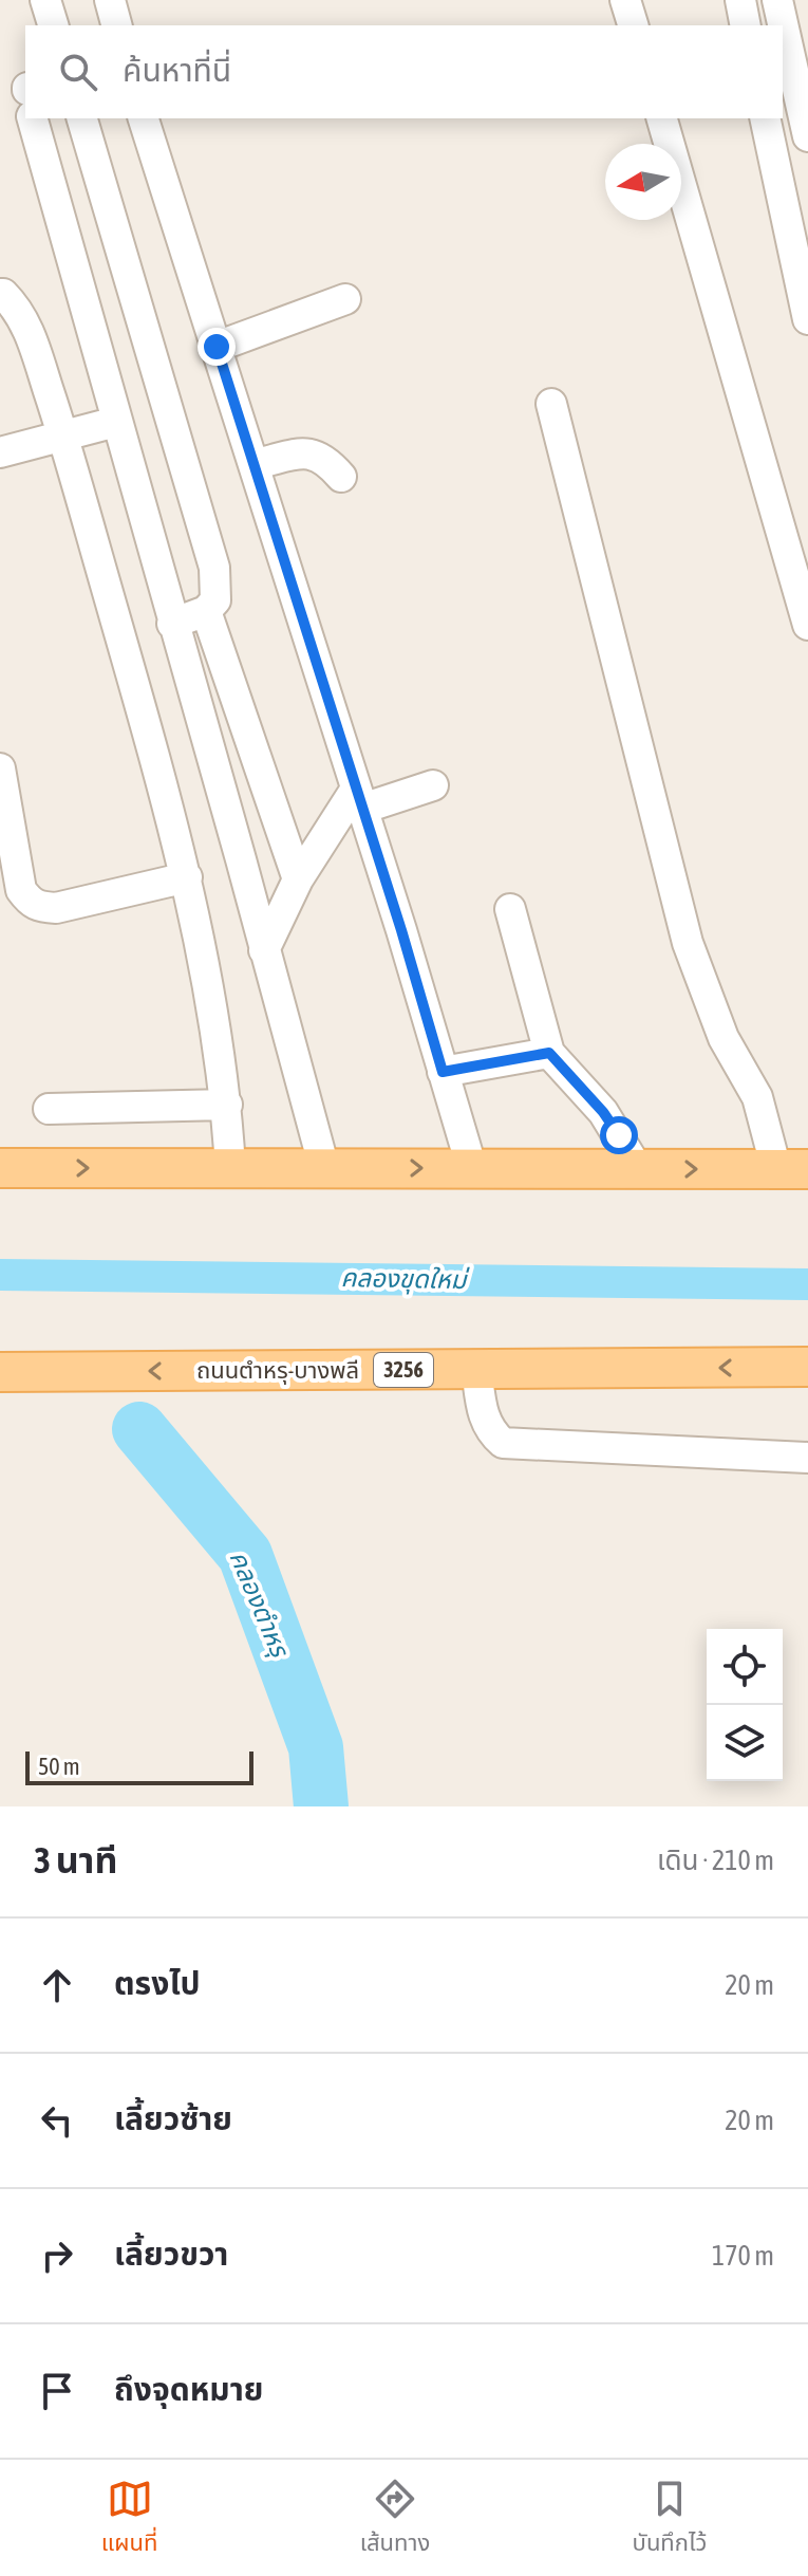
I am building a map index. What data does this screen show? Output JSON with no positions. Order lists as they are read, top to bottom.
{
  "streets": {
    "main road": ["ถนนตำหรุ-บางพลี", "3256"]
  },
  "water": ["คลองขุดใหม่", "คลองตำหรุ"],
  "scale_bar": "50 m",
  "north": "left",
  "page": {
    "search": "ค้นหาที่นี่",
    "scale": "50 m",
    "heading": ["3 นาที", "เดิน · 210 m"],
    "list": [
      ["ตรงไป", "20 m"],
      ["เลี้ยวซ้าย", "20 m"],
      ["เลี้ยวขวา", "170 m"],
      "ถึงจุดหมาย"
    ],
    "nav": ["แผนที่", "เส้นทาง", "บันทึกไว้"]
  }
}
